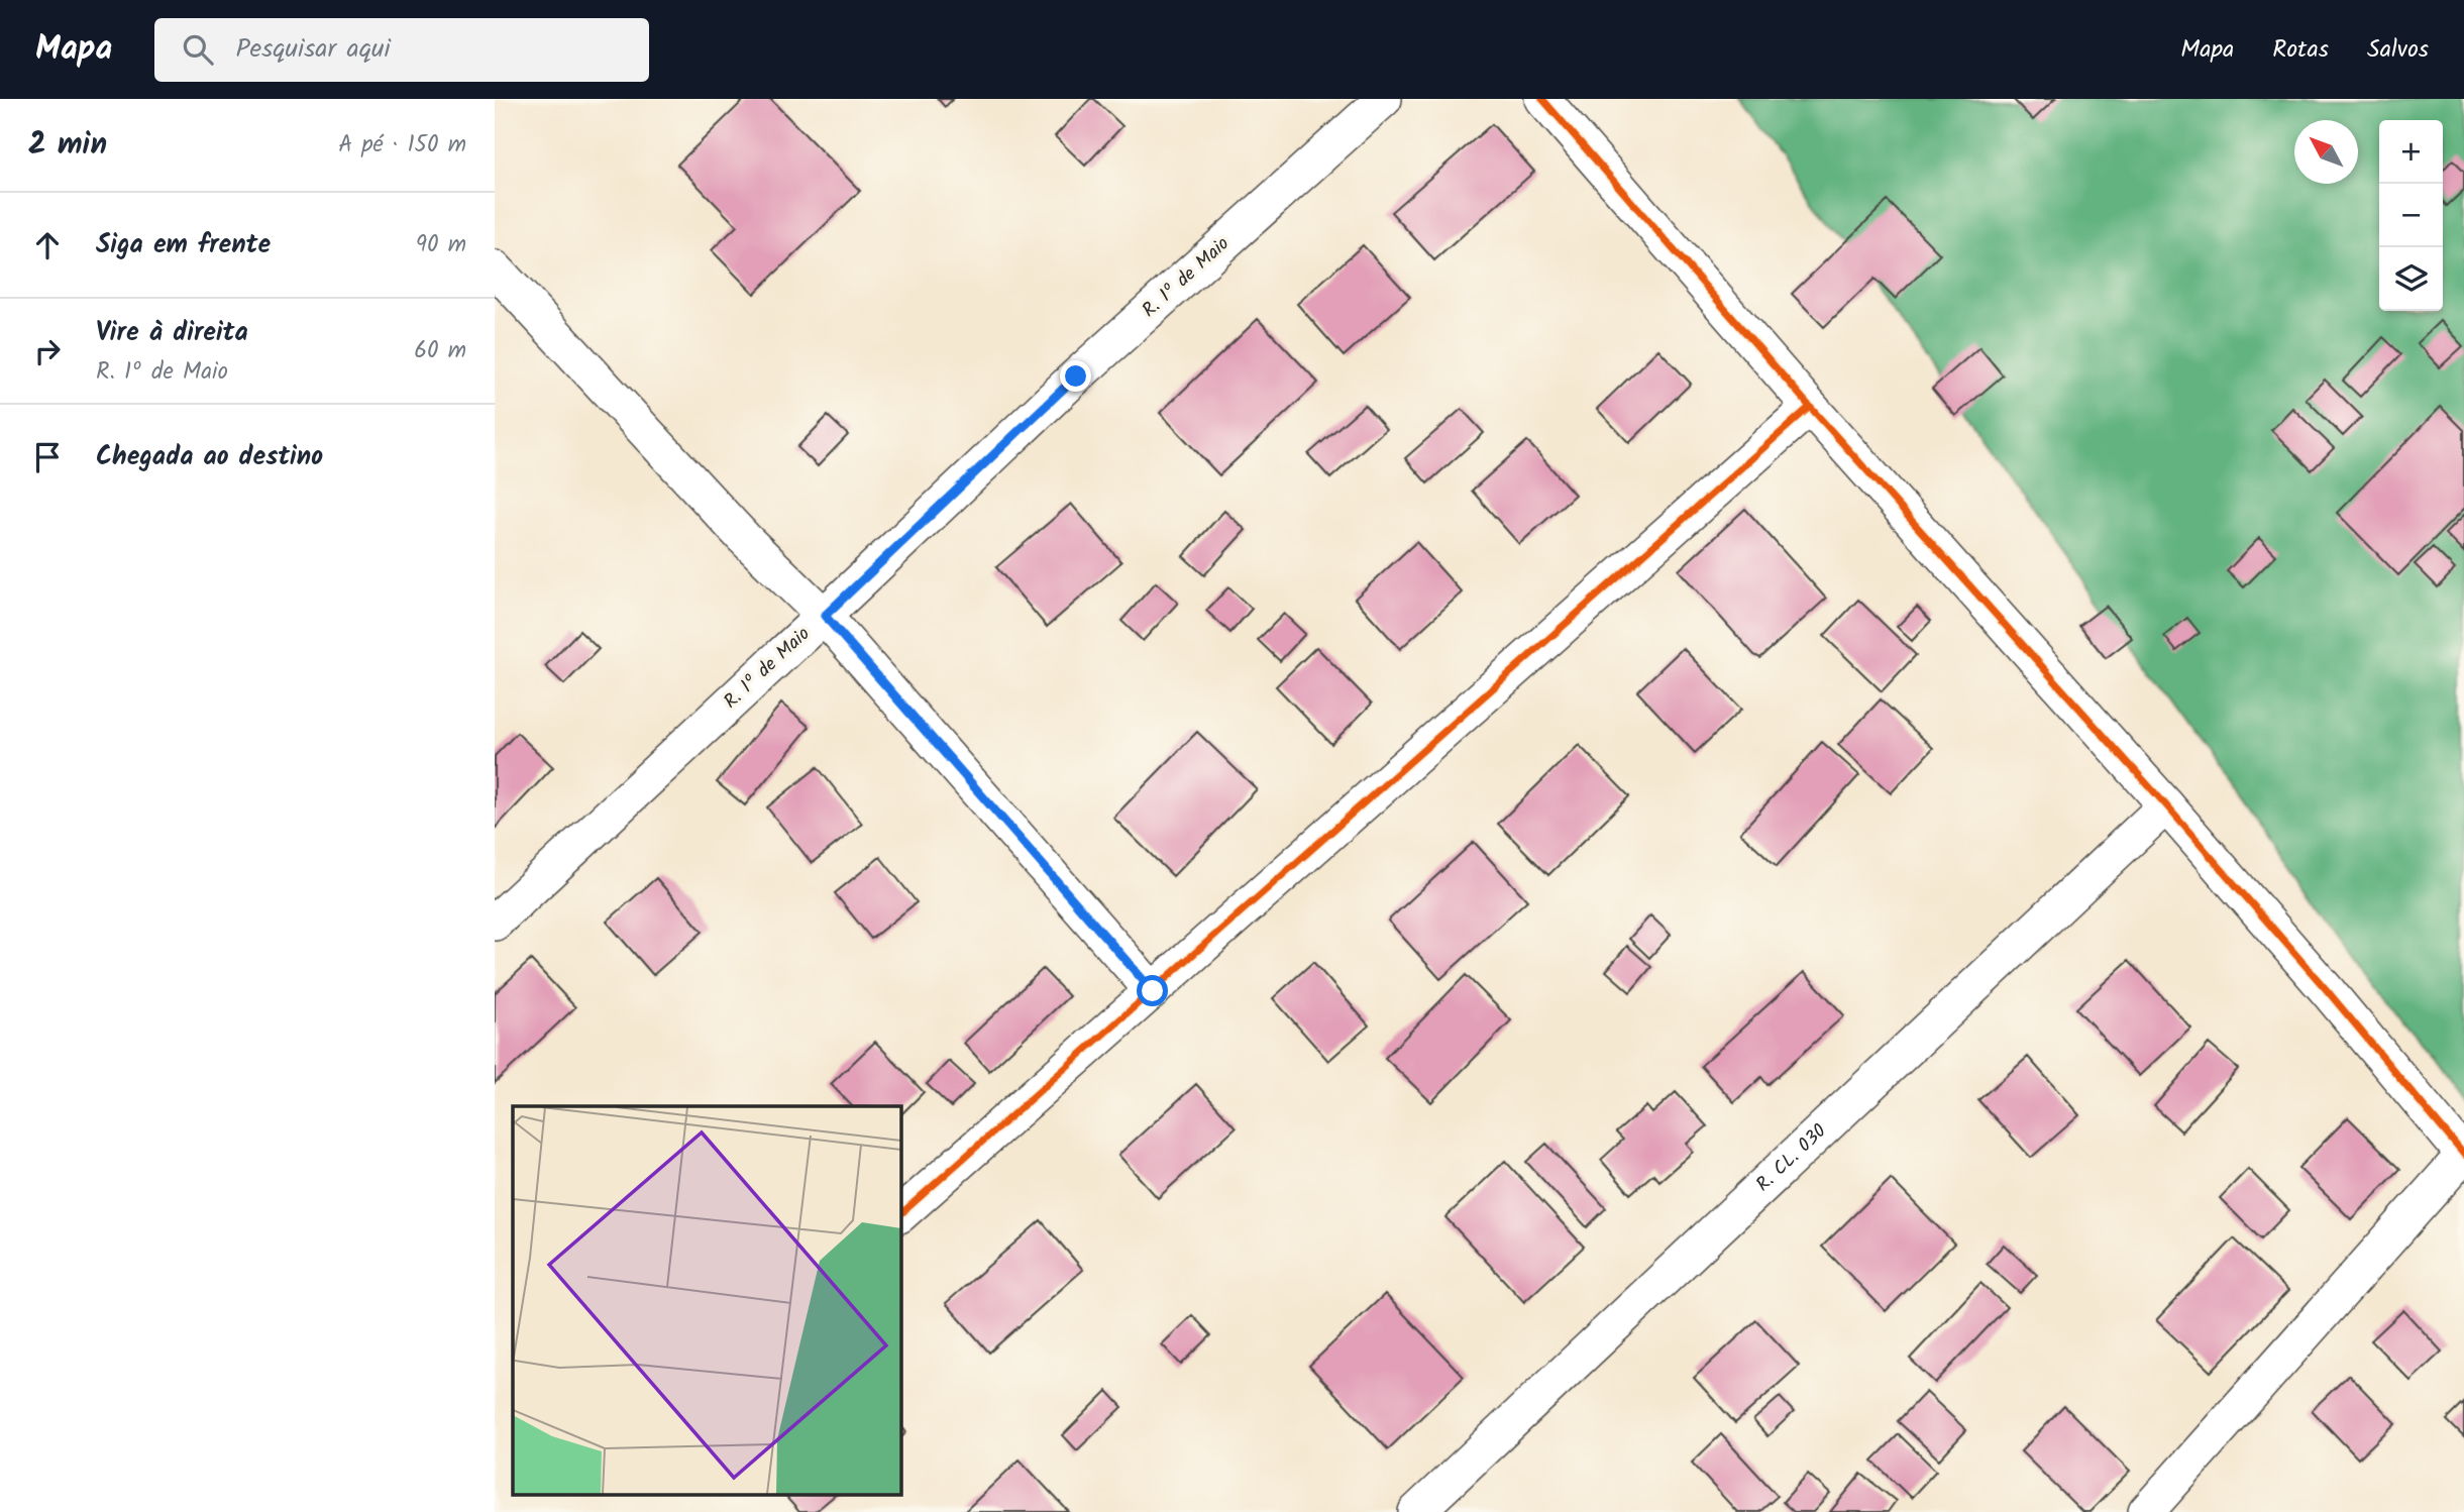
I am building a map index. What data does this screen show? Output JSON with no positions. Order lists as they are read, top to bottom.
{
  "streets": {
    "street": ["R. 1º de Maio", "R. CL. 030"]
  },
  "north": "top left",
  "page": {
    "header": "Mapa",
    "search": "Pesquisar aqui",
    "nav": ["Mapa", "Rotas", "Salvos"],
    "heading": ["2 min", "A pé · 150 m"],
    "map_buttons": ["+", "−"],
    "list": [
      ["Siga em frente", "90 m"],
      ["Vire à direita", "R. 1º de Maio", "60 m"],
      "Chegada ao destino"
    ]
  }
}
